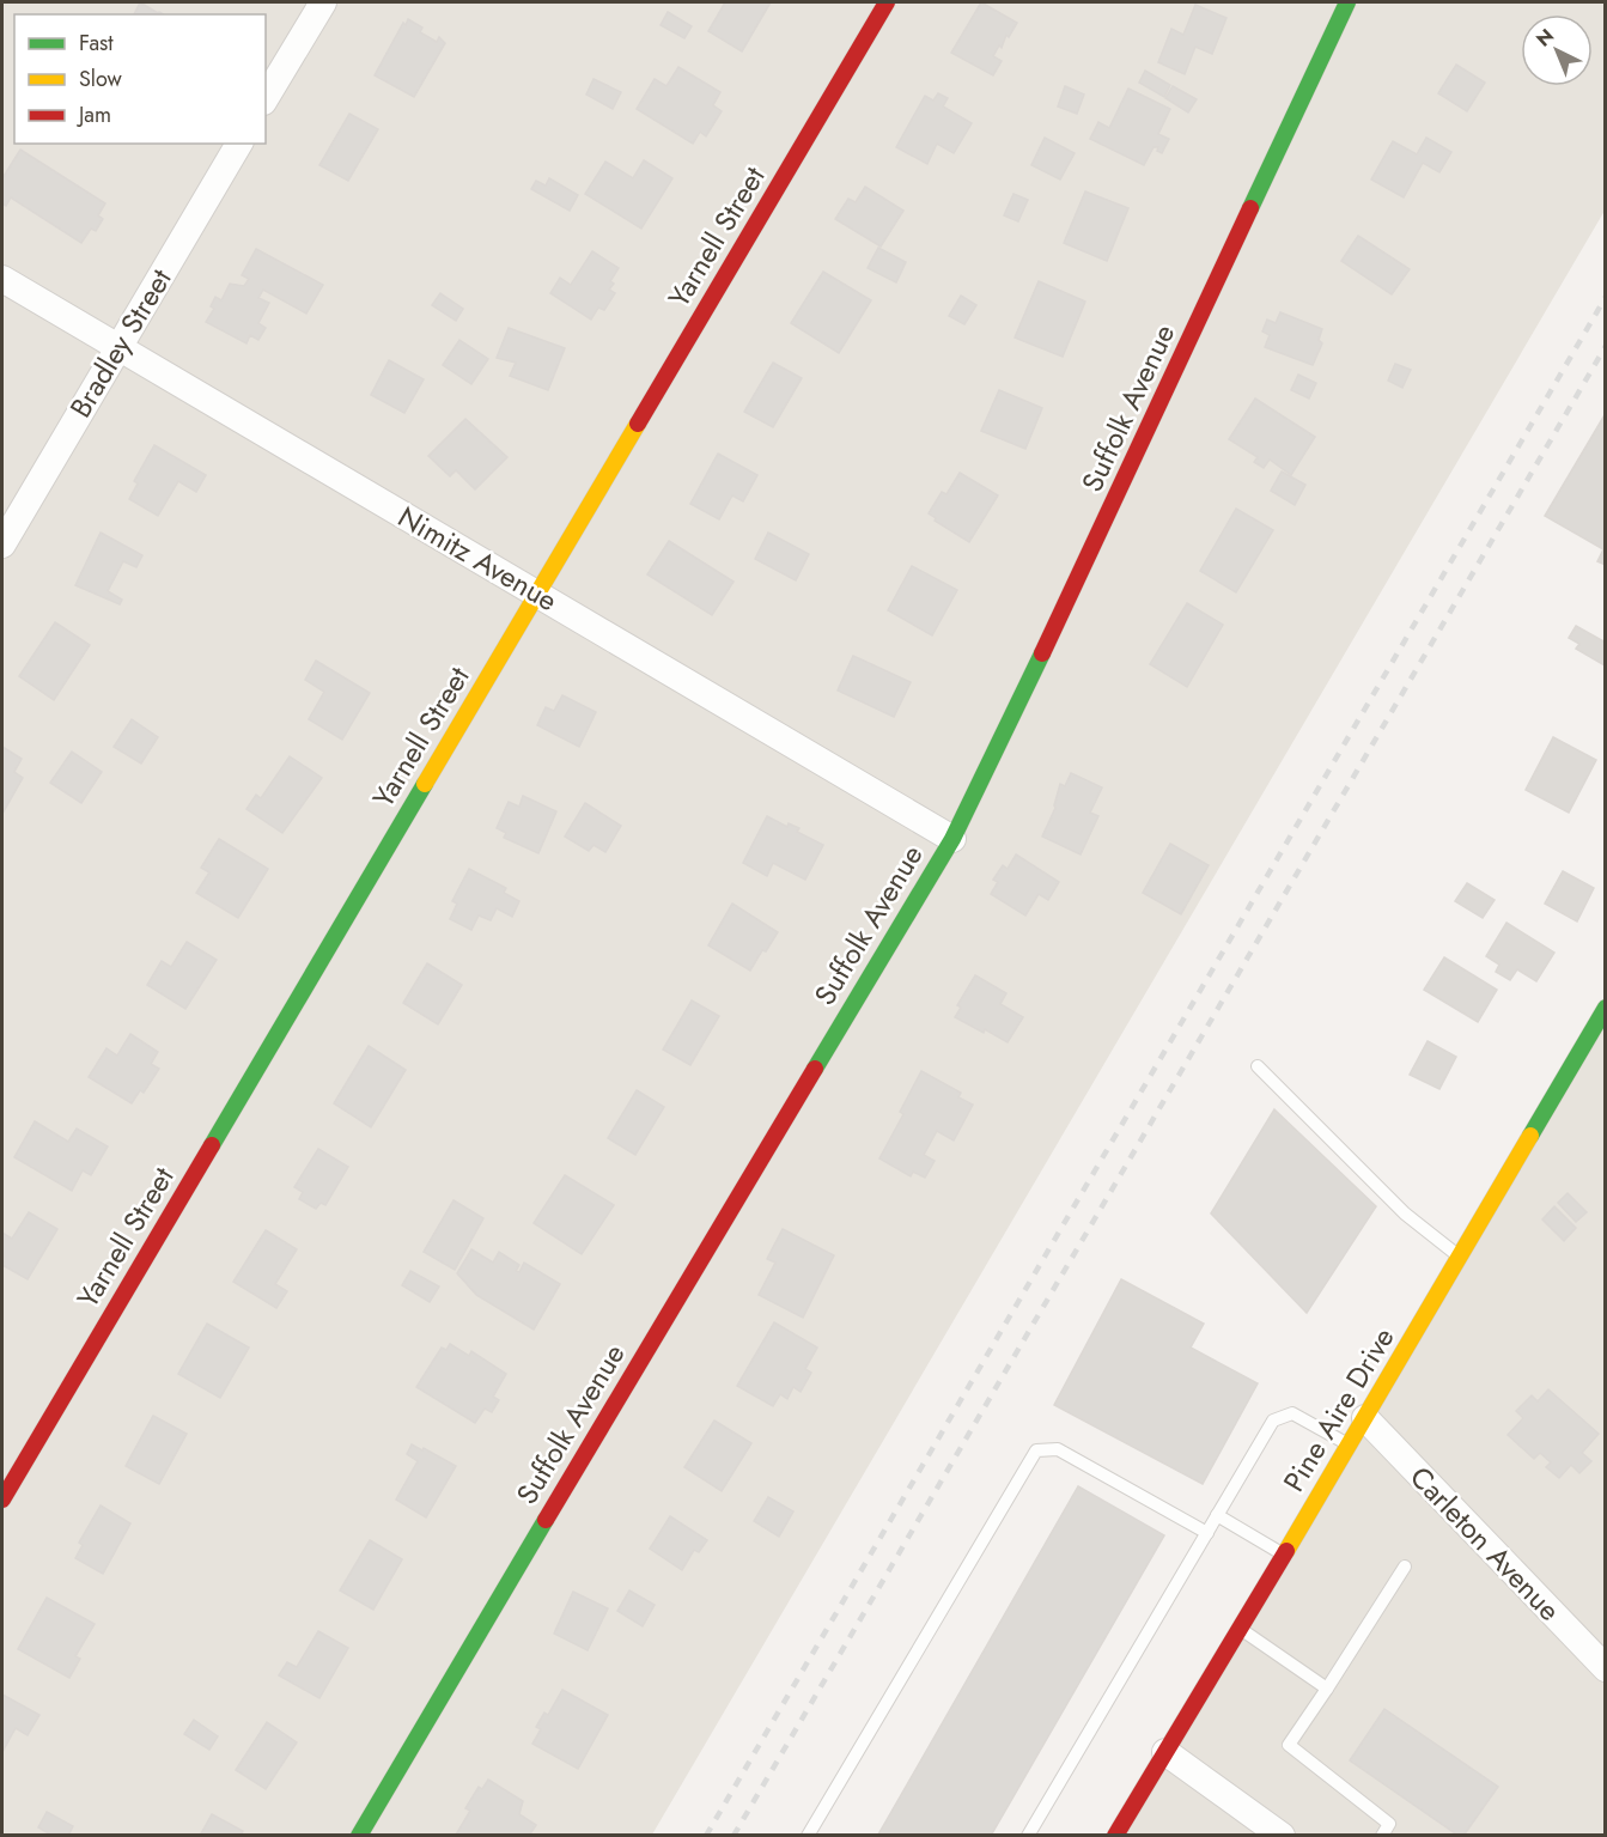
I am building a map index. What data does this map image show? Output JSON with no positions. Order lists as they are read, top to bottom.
{
  "streets": {
    "street": [
      "Yarnell Street",
      "Bradley Street",
      "Suffolk Avenue",
      "Nimitz Avenue",
      "Pine Aire Drive",
      "Carleton Avenue"
    ]
  },
  "crossings": [
    ["Yarnell Street", "Nimitz Avenue"],
    ["Bradley Street", "Nimitz Avenue"],
    ["Suffolk Avenue", "Nimitz Avenue"],
    ["Pine Aire Drive", "Carleton Avenue"]
  ],
  "legend": ["Fast", "Slow", "Jam"],
  "north": "top left"
}
